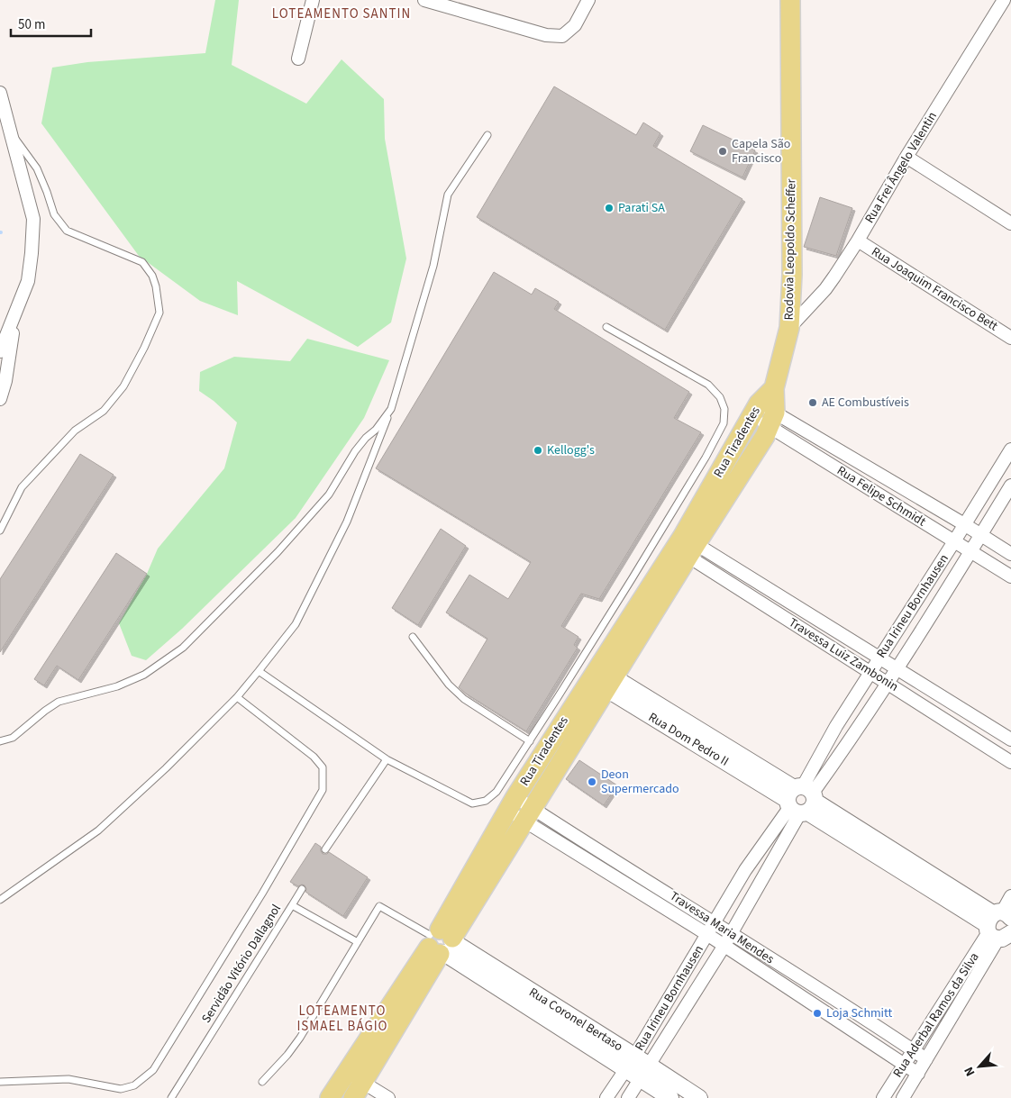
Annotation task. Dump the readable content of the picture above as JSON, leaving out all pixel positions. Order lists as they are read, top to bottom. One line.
{"streets":{"main road":["Rodovia Leopoldo Scheffer","Rua Tiradentes"],"street":["Rua Frei Ângelo Valentin","Rua Joaquim Francisco Bett","Rua Felipe Schmidt","Rua Irineu Bornhausen","Travessa Luiz Zambonin","Rua Dom Pedro II","Travessa Maria Mendes","Rua Aderbal Ramos da Silva","Rua Coronel Bertaso"],"lane":["Servidão Vitório Dallagnol"]},"crossings":[["Rua Frei Ângelo Valentin","Rodovia Leopoldo Scheffer"],["Rua Frei Ângelo Valentin","Rua Joaquim Francisco Bett"],["Rodovia Leopoldo Scheffer","Rua Tiradentes"],["Rua Tiradentes","Rua Felipe Schmidt"],["Rua Tiradentes","Travessa Luiz Zambonin"],["Rua Tiradentes","Rua Dom Pedro II"],["Rua Tiradentes","Travessa Maria Mendes"],["Rua Tiradentes","Rua Coronel Bertaso"],["Rua Felipe Schmidt","Rua Irineu Bornhausen"],["Rua Irineu Bornhausen","Travessa Luiz Zambonin"],["Rua Irineu Bornhausen","Rua Dom Pedro II"],["Rua Irineu Bornhausen","Travessa Maria Mendes"],["Rua Irineu Bornhausen","Rua Coronel Bertaso"],["Rua Dom Pedro II","Rua Aderbal Ramos da Silva"],["Travessa Maria Mendes","Rua Aderbal Ramos da Silva"],["Servidão Vitório Dallagnol","Rua Coronel Bertaso"]],"districts":["LOTEAMENTO SANTIN","LOTEAMENTO ISMAEL BÁGIO"],"places":["Capela São Francisco","Parati SA","AE Combustíveis","Kellogg's","Deon Supermercado","Loja Schmitt"],"scale_bar":"50 m","north":"bottom left"}
